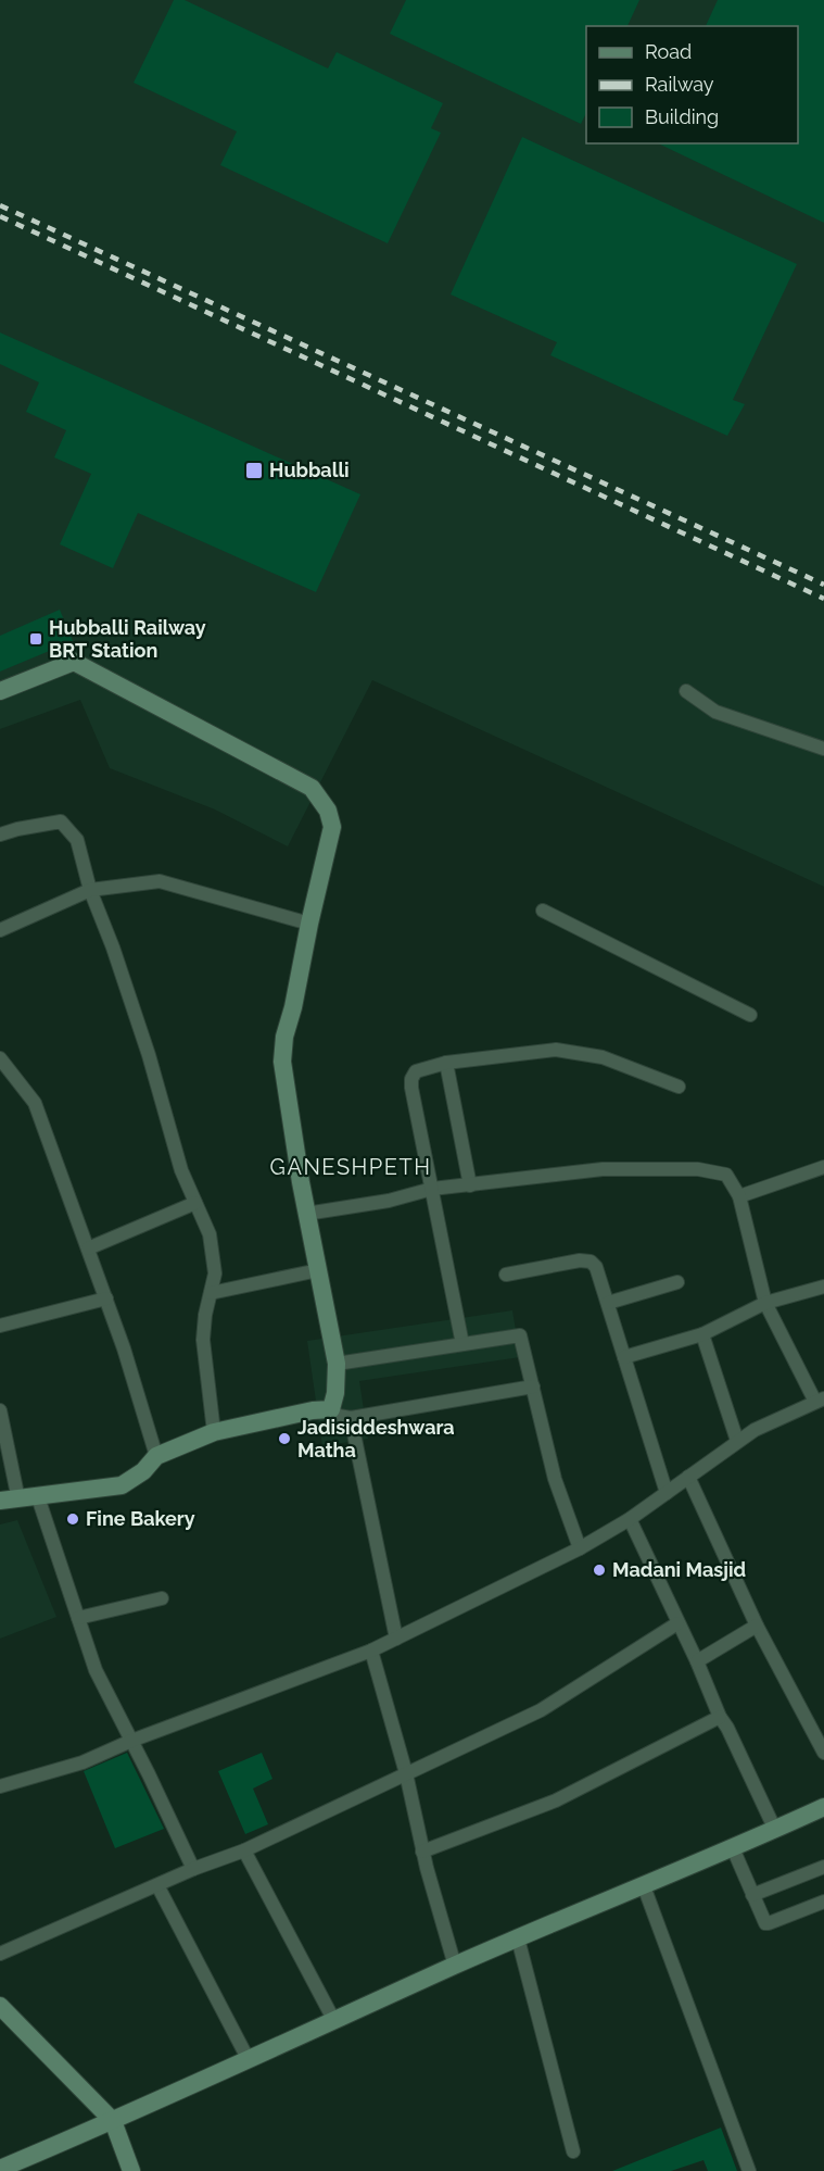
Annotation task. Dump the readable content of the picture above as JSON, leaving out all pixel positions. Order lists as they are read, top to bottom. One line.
{"districts":["GANESHPETH"],"places":{"transit":["Hubballi","Hubballi Railway BRT Station"],"other":["Jadisiddeshwara Matha","Fine Bakery","Madani Masjid"]},"legend":["Road","Railway","Building"]}
